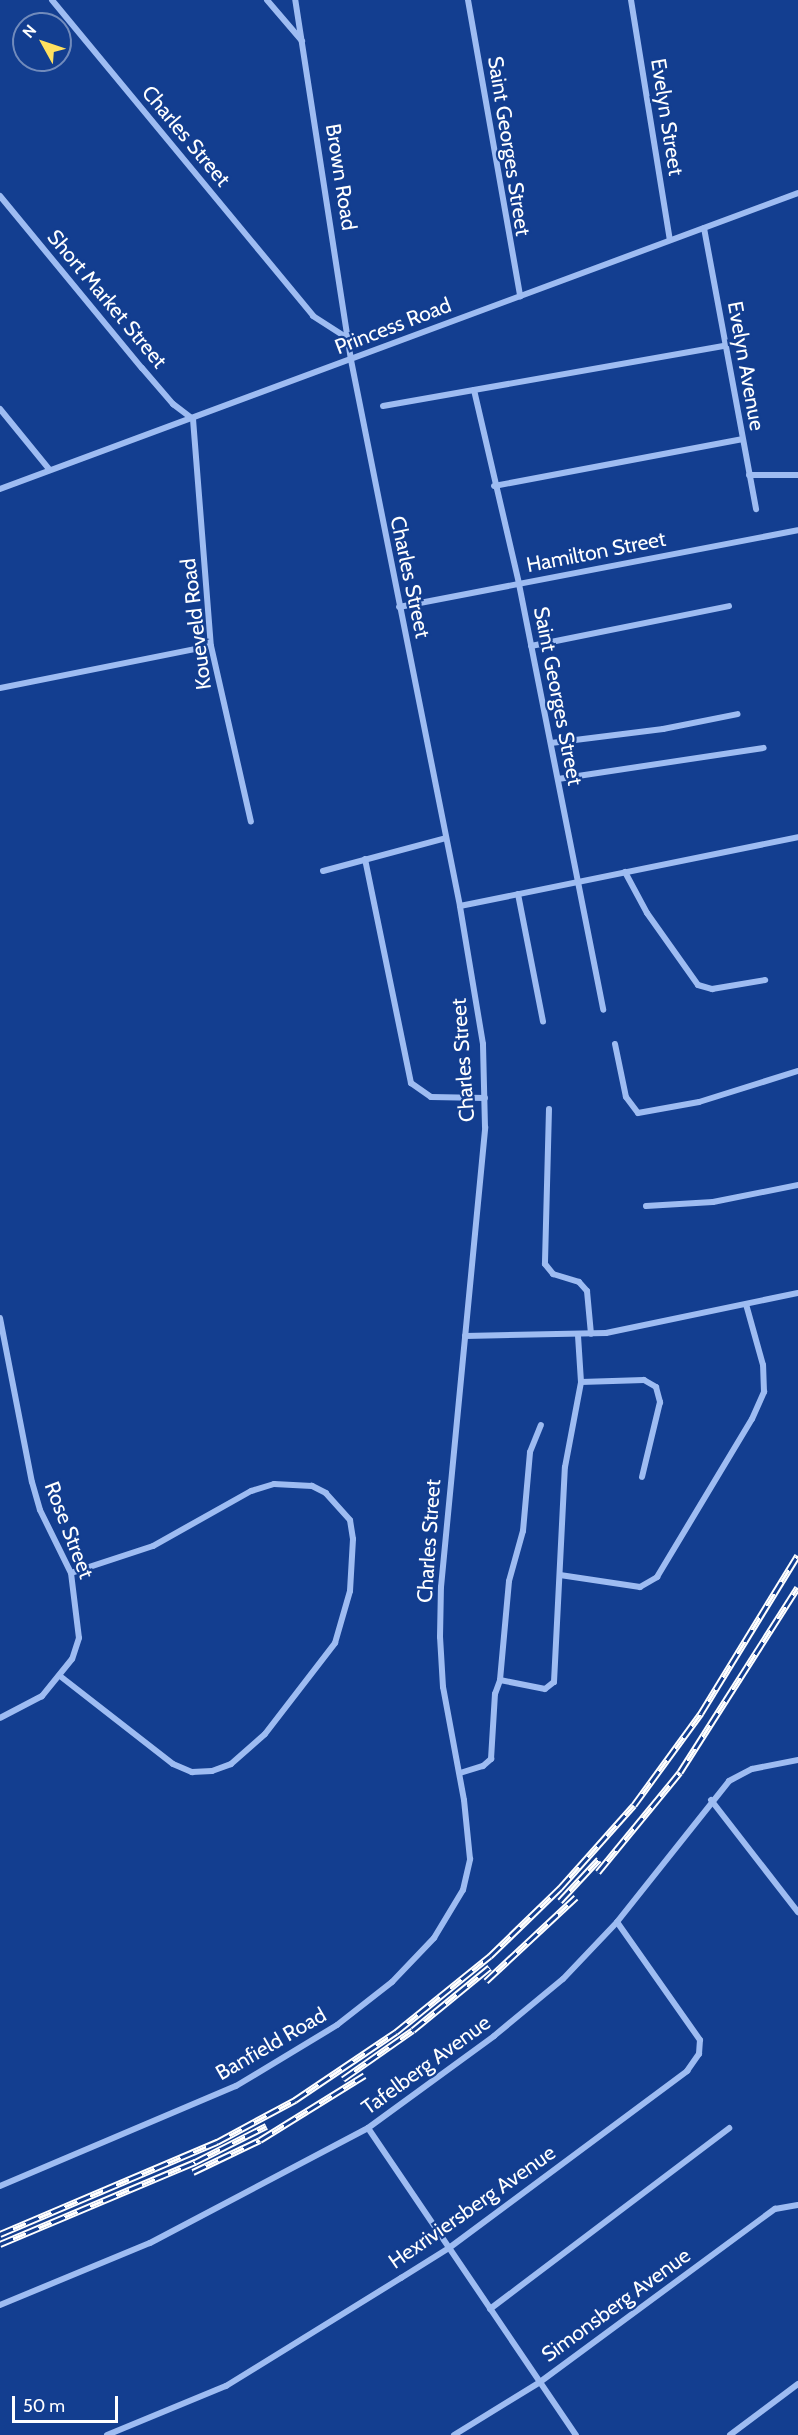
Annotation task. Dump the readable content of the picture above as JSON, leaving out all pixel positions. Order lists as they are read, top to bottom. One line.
{"streets":{"street":["Evelyn Street","Charles Street","Saint Georges Street","Brown Road","Short Market Street","Princess Road","Evelyn Avenue","Hamilton Street","Koueveld Road","Rose Street","Banfield Road","Tafelberg Avenue","Hexriviersberg Avenue","Simonsberg Avenue"]},"crossings":[["Evelyn Street","Princess Road"],["Charles Street","Brown Road"],["Charles Street","Princess Road"],["Charles Street","Hamilton Street"],["Charles Street","Banfield Road"],["Saint Georges Street","Princess Road"],["Saint Georges Street","Hamilton Street"],["Brown Road","Princess Road"],["Short Market Street","Princess Road"],["Short Market Street","Koueveld Road"],["Princess Road","Evelyn Avenue"],["Princess Road","Koueveld Road"],["Tafelberg Avenue","Hexriviersberg Avenue"]],"scale_bar":"50 m","north":"top left"}
